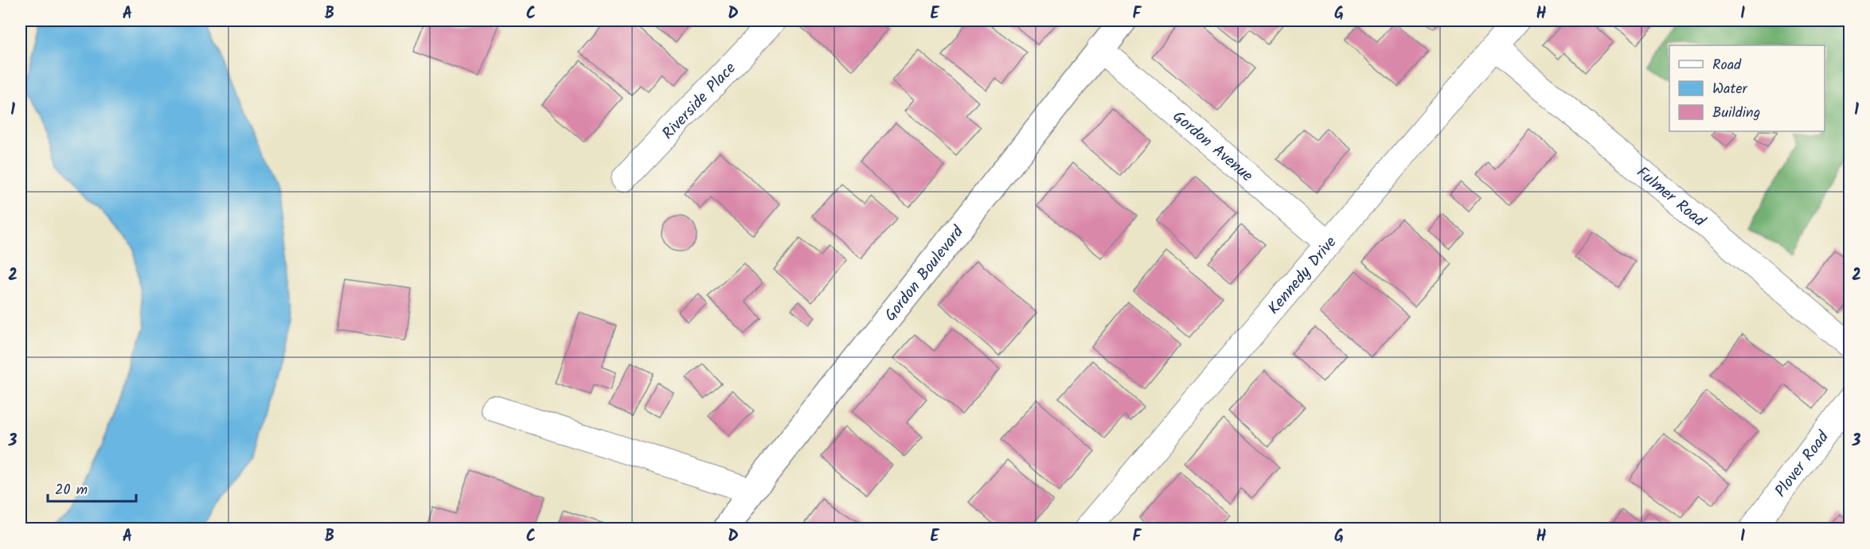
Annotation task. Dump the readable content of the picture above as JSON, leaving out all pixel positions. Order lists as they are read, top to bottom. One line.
{"streets":{"street":["Riverside Place","Gordon Avenue","Fulmer Road","Gordon Boulevard","Kennedy Drive","Plover Road"]},"crossings":[["Gordon Avenue","Gordon Boulevard"],["Gordon Avenue","Kennedy Drive"],["Fulmer Road","Kennedy Drive"]],"legend":["Road","Water","Building"],"scale_bar":"20 m","grid":{"columns":["A","B","C","D","E","F","G","H","I"],"rows":["1","2","3"]}}
